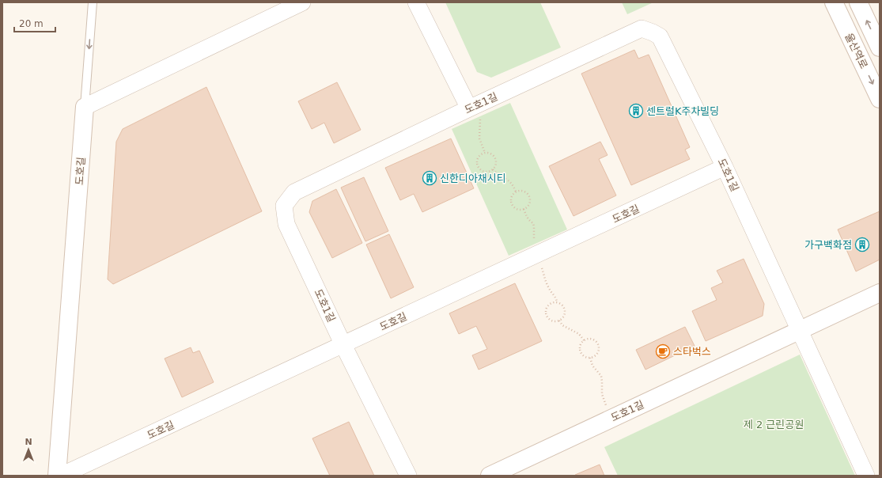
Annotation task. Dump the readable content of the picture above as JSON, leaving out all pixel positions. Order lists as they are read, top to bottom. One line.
{"streets":{"street":["울산역로","도호1길","도호길"]},"crossings":[["도호1길","도호길"]],"parks":["제 2 근린공원"],"places":{"building":["센트럴K주차빌딩","신한디아채시티","가구백화점"],"cafe":["스타벅스"]},"scale_bar":"20 m","north":"top"}
